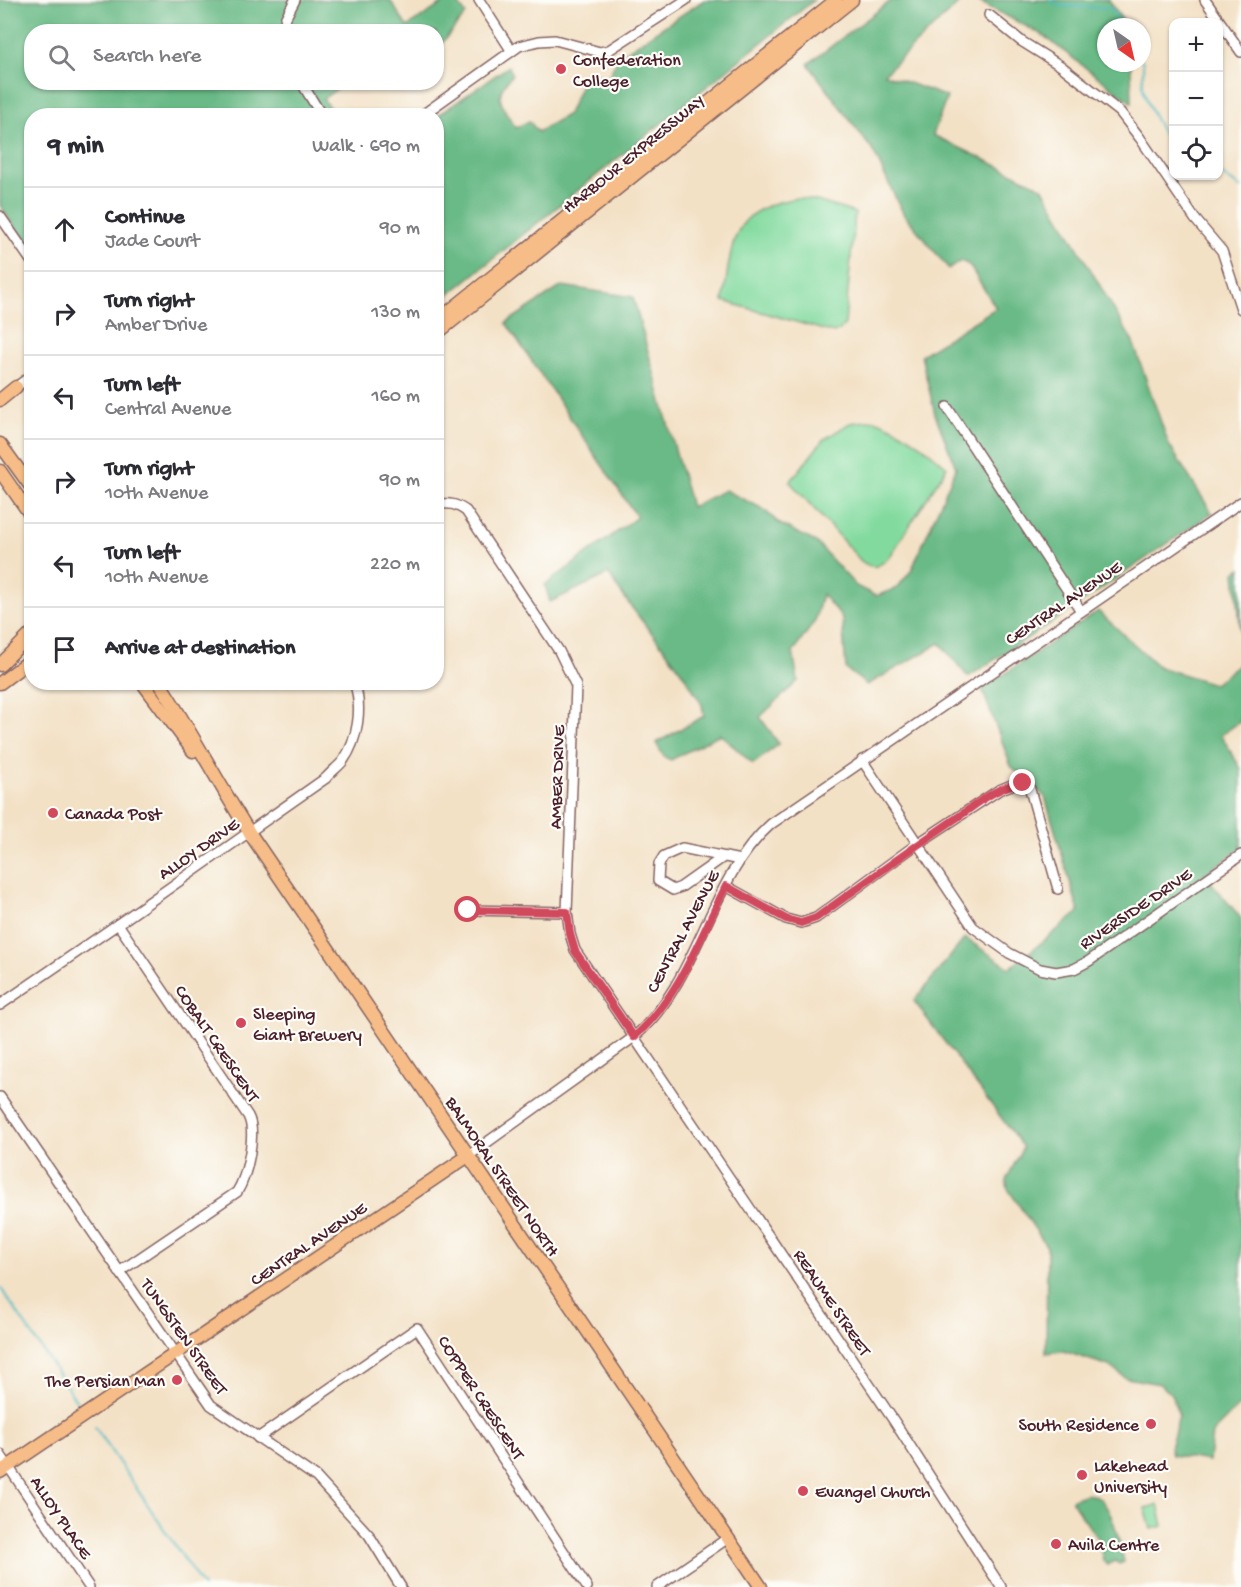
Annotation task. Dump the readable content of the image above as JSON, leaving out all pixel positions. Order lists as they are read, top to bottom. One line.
{"streets":{"main road":["HARBOUR EXPRESSWAY","CENTRAL AVENUE","BALMORAL STREET NORTH"],"street":["AMBER DRIVE","ALLOY DRIVE","RIVERSIDE DRIVE","COBALT CRESCENT","REAUME STREET","TUNGSTEN STREET","COPPER CRESCENT","ALLOY PLACE"]},"crossings":[["CENTRAL AVENUE","AMBER DRIVE"],["CENTRAL AVENUE","RIVERSIDE DRIVE"],["CENTRAL AVENUE","BALMORAL STREET NORTH"],["CENTRAL AVENUE","REAUME STREET"],["CENTRAL AVENUE","TUNGSTEN STREET"],["CENTRAL AVENUE","ALLOY PLACE"],["AMBER DRIVE","REAUME STREET"],["ALLOY DRIVE","COBALT CRESCENT"],["ALLOY DRIVE","BALMORAL STREET NORTH"],["COBALT CRESCENT","TUNGSTEN STREET"],["TUNGSTEN STREET","COPPER CRESCENT"]],"places":["Confederation College","Canada Post","Sleeping Giant Brewery","The Persian Man","South Residence","Lakehead University","Evangel Church","Avila Centre"],"north":"bottom right","page":{"map_buttons":["+","−"],"search":"Search here","heading":["9 min","Walk · 690 m"],"list":[["Continue","Jade Court","90 m"],["Turn right","Amber Drive","130 m"],["Turn left","Central Avenue","160 m"],["Turn right","10th Avenue","90 m"],["Turn left","10th Avenue","220 m"],"Arrive at destination"]}}
